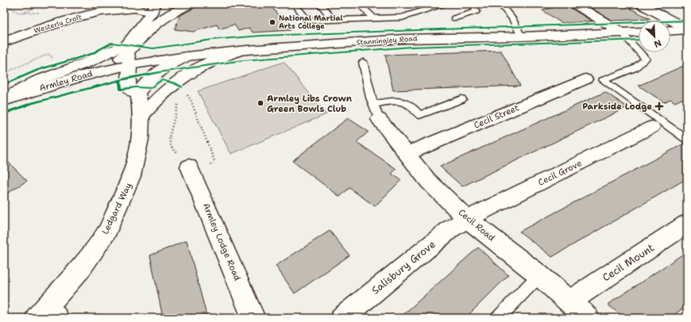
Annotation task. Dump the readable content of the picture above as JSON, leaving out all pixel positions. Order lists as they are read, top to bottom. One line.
{"streets":{"street":["Westerly Croft","Stanningley Road","Armley Road","Cecil Street","Cecil Grove","Ledgard Way","Cecil Road","Armley Lodge Road","Cecil Mount","Salisbury Grove"]},"crossings":[["Stanningley Road","Armley Road"],["Cecil Street","Cecil Road"],["Cecil Grove","Cecil Road"],["Cecil Grove","Salisbury Grove"],["Cecil Road","Cecil Mount"],["Cecil Road","Salisbury Grove"]],"places":{"other":["National Martial Arts College","Armley Libs Crown Green Bowls Club"],"health":["Parkside Lodge"]},"north":"bottom right"}
